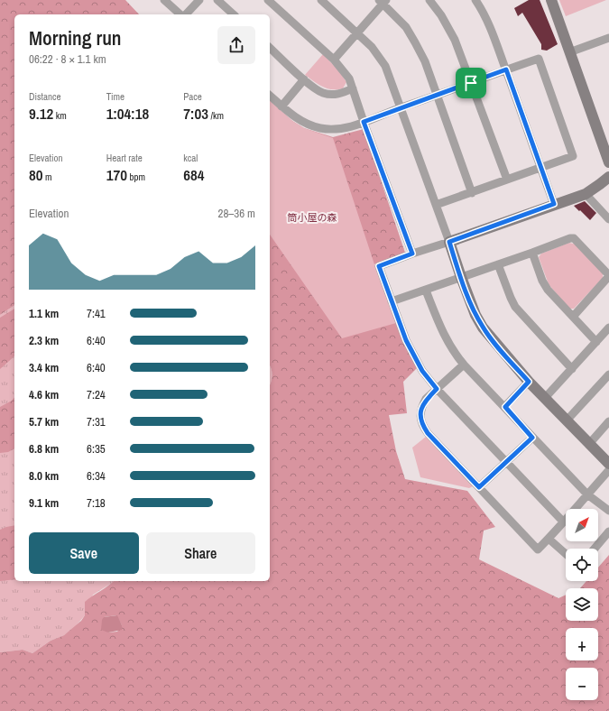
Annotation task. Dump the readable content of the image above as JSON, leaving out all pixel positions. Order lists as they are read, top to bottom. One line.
{"parks":["筒小屋の森"],"north":"top right","page":{"heading":["Morning run","06:22 · 8 × 1.1 km"],"stats":[["Distance","9.12 km"],["Time","1:04:18"],["Pace","7:03 /km"],["Elevation","80 m"],["Heart rate","170 bpm"],["kcal","684"]],"chart":["Elevation","28–36 m"],"list":[{"name":"1.1 km","note":"7:41"},{"name":"2.3 km","note":"6:40"},{"name":"3.4 km","note":"6:40"},{"name":"4.6 km","note":"7:24"},{"name":"5.7 km","note":"7:31"},{"name":"6.8 km","note":"6:35"},{"name":"8.0 km","note":"6:34"},{"name":"9.1 km","note":"7:18"}],"map_buttons":["+","−"],"buttons":["Save","Share"]}}
